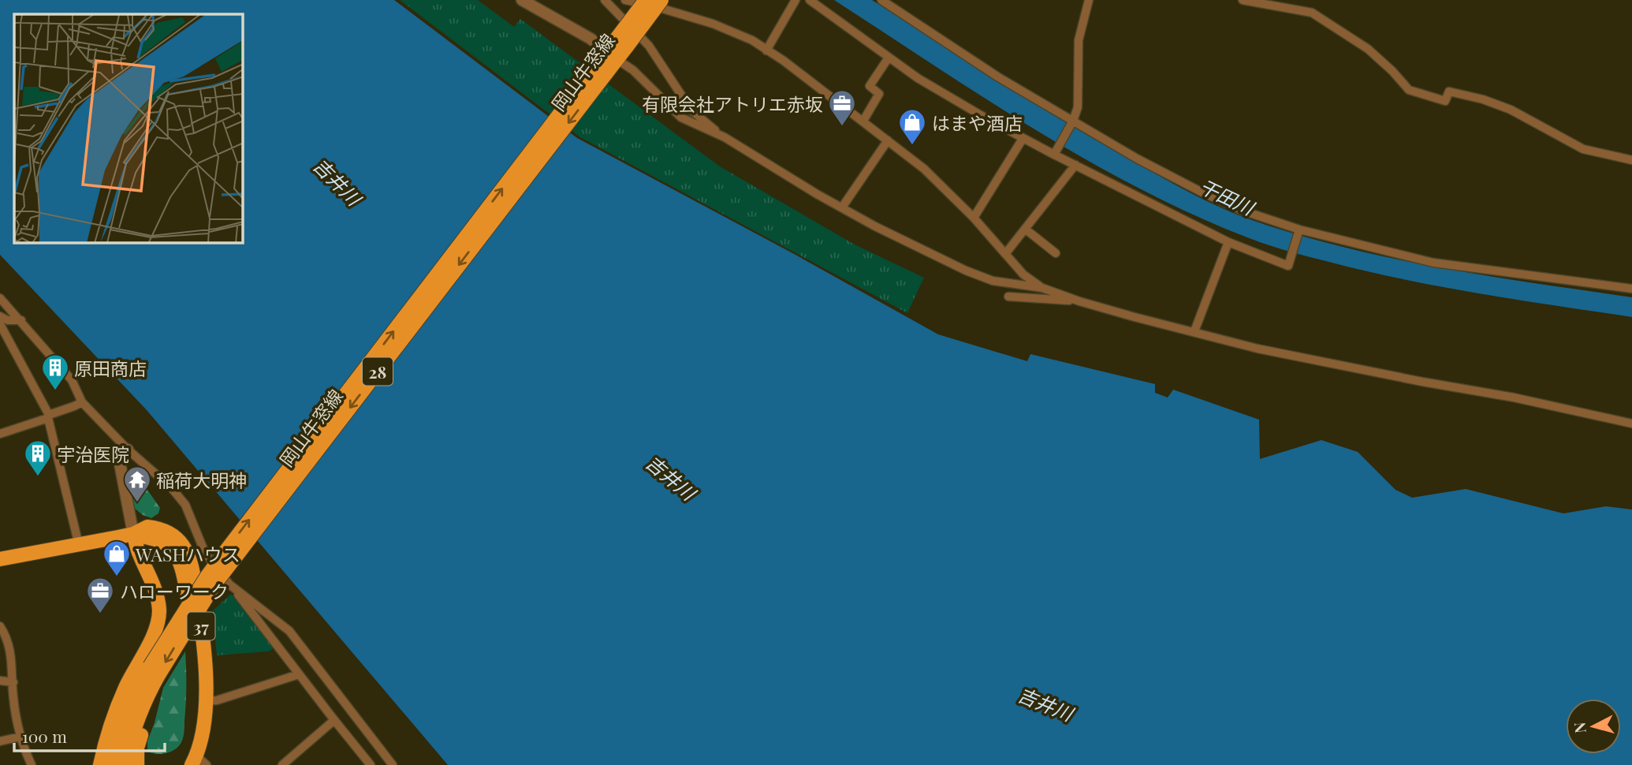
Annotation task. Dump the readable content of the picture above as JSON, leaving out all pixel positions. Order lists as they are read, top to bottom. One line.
{"streets":{"main road":["岡山牛窓線","28","37"]},"water":["吉井川","干田川"],"places":{"office":["有限会社アトリエ赤坂","ハローワーク"],"shop":["はまや酒店","WASHハウス"],"building":["原田商店","宇治医院"],"temple":["稲荷大明神"]},"scale_bar":"100 m","north":"left"}
